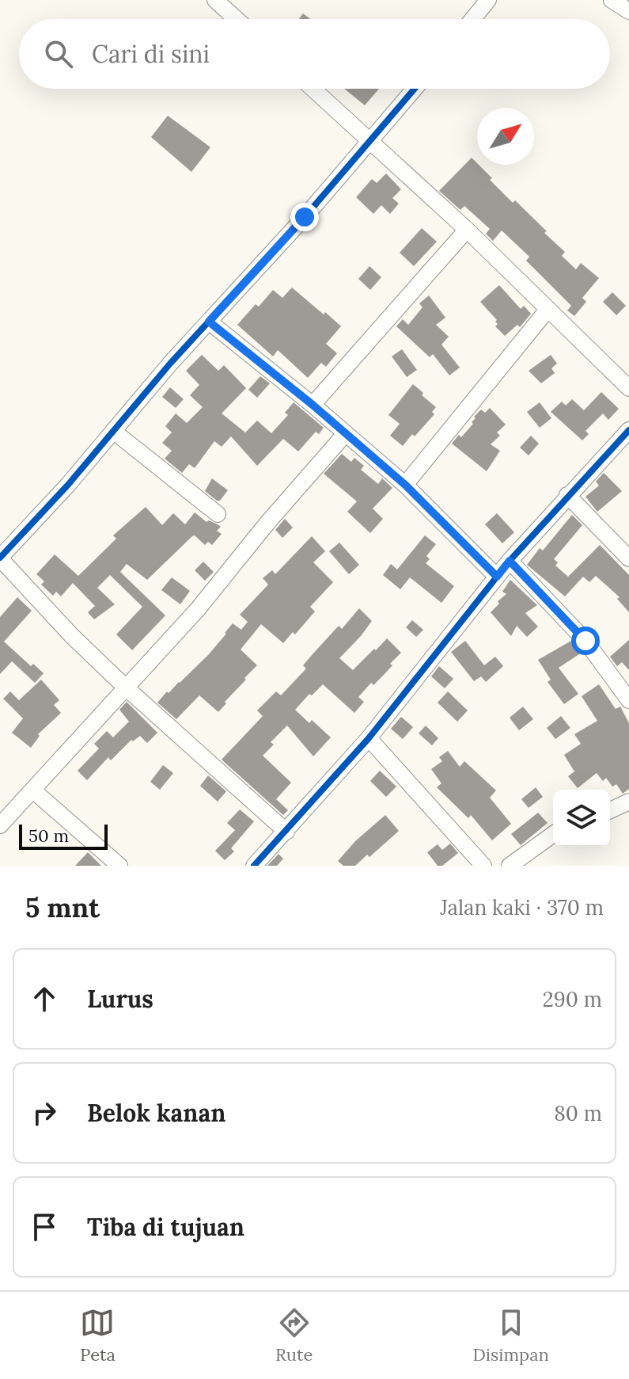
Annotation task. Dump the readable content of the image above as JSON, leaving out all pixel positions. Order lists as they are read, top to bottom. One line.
{"scale_bar":"50 m","north":"top right","page":{"search":"Cari di sini","scale":"50 m","heading":["5 mnt","Jalan kaki · 370 m"],"list":[["Lurus","290 m"],["Belok kanan","80 m"],"Tiba di tujuan"],"nav":["Peta","Rute","Disimpan"]}}
